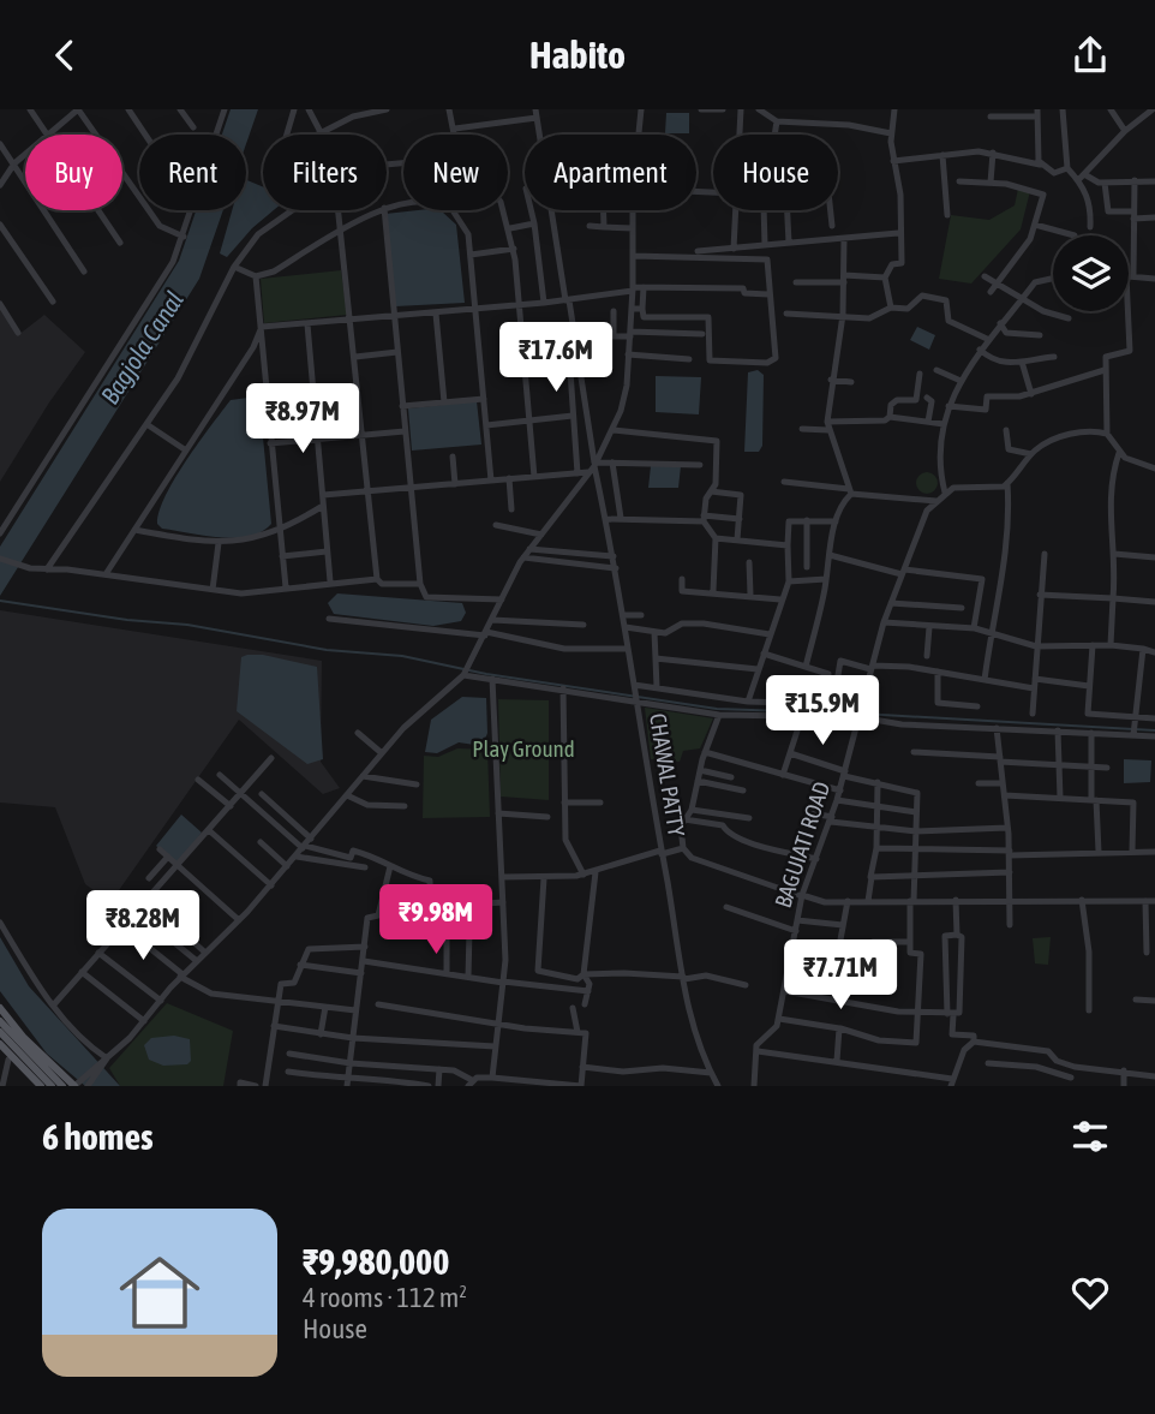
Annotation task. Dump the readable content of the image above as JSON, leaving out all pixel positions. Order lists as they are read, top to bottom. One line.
{"streets":{"street":["CHAWAL PATTY","BAGUIATI ROAD"]},"water":["Bagjola Canal"],"parks":["Play Ground"],"page":{"header":"Habito","chip":["Buy","Rent","Filters","New","Apartment","House"],"price":["₹17.6M","₹8.97M","₹15.9M","₹9.98M","₹8.28M","₹7.71M"],"heading":"6 homes","list":[{"name":"₹9,980,000","note":"4 rooms · 112 m² · House"}]}}
